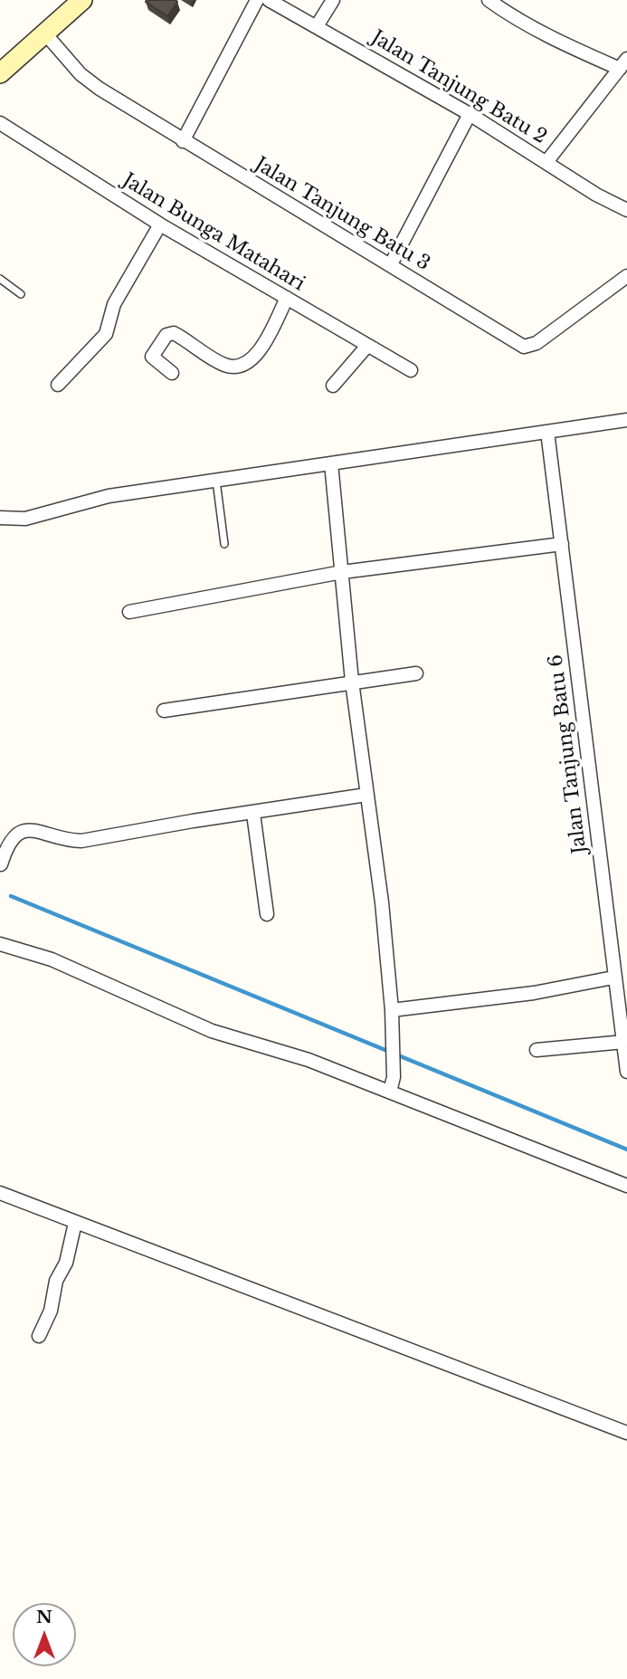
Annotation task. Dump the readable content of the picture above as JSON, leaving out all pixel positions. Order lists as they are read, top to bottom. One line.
{"streets":{"street":["Jalan Tanjung Batu 2","Jalan Tanjung Batu 3","Jalan Bunga Matahari","Jalan Tanjung Batu 6"]},"north":"top"}
